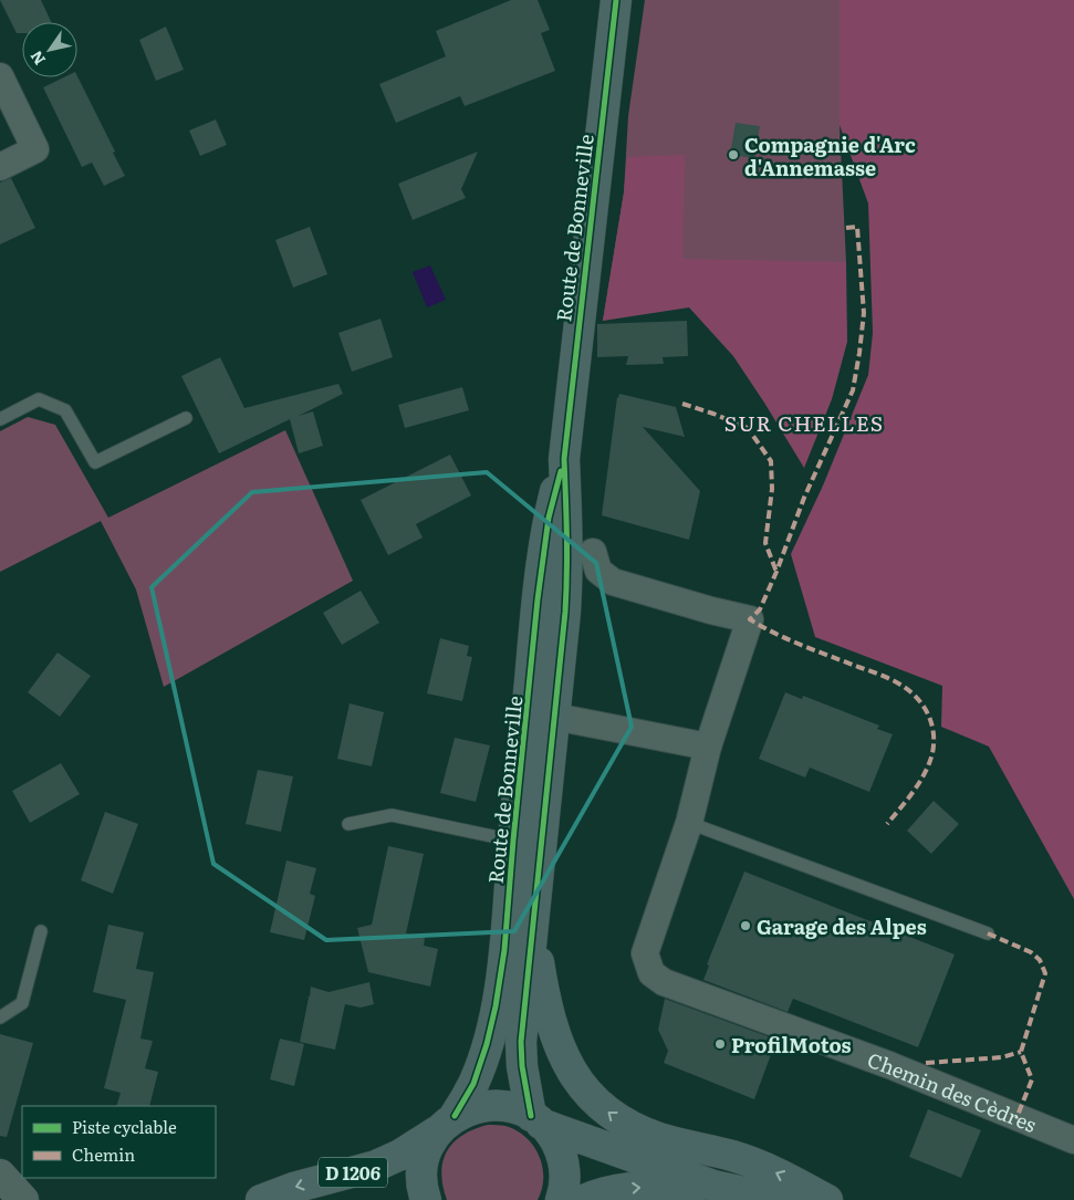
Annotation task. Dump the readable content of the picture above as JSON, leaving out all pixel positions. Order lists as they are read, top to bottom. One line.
{"streets":{"main road":["Route de Bonneville","D 1206"],"street":["Chemin des Cèdres"]},"crossings":[["Route de Bonneville","D 1206"]],"districts":["SUR CHELLES"],"places":["Compagnie d'Arc d'Annemasse","Garage des Alpes","ProfilMotos"],"legend":["Piste cyclable","Chemin"],"north":"bottom left"}
